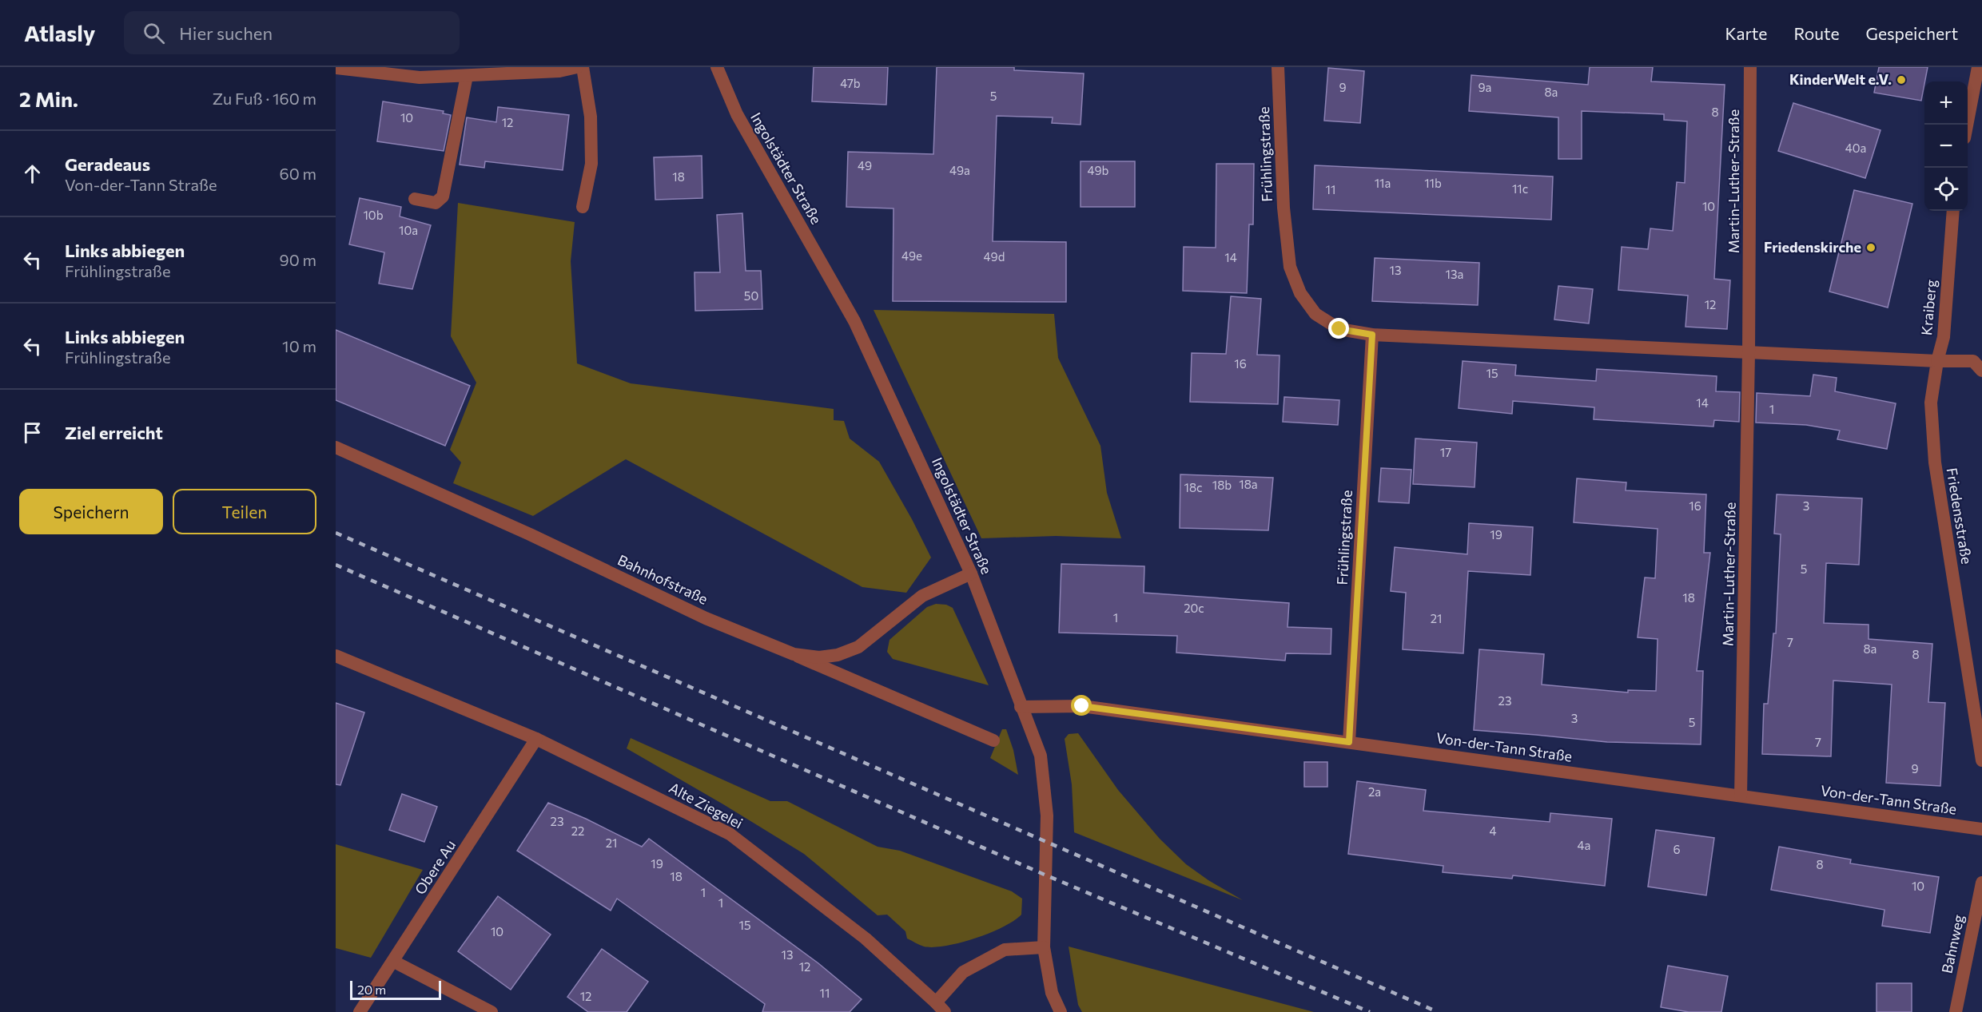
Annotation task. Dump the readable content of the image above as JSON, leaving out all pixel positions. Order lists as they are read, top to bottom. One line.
{"streets":{"street":["Frühlingstraße","Ingolstädter Straße","Martin-Luther-Straße","Kraiberg","Friedensstraße","Bahnhofstraße","Von-der-Tann Straße","Alte Ziegelei","Obere Au","Bahnweg"]},"crossings":[["Frühlingstraße","Martin-Luther-Straße"],["Frühlingstraße","Von-der-Tann Straße"],["Ingolstädter Straße","Bahnhofstraße"],["Ingolstädter Straße","Von-der-Tann Straße"],["Ingolstädter Straße","Alte Ziegelei"],["Martin-Luther-Straße","Von-der-Tann Straße"],["Kraiberg","Friedensstraße"],["Alte Ziegelei","Obere Au"]],"places":["KinderWelt e.V.","Friedenskirche"],"house_numbers":["47b","9","9a","8a","5","8","10","12","40a","49","49a","49b","18","11a","11b","11c","11","10","10b","10a","49e","49d","14","13","13a","50","12","16","15","14","1","17","18a","18b","18c","16","3","19","5","18","20c","1","21","7","8a","8","23","3","5","7","9","2a","23","22","4","21","4a","6","19","8","18","10","1","1","15","10","13","12","11","12"],"scale_bar":"20 m","page":{"header":"Atlasly","search":"Hier suchen","nav":["Karte","Route","Gespeichert"],"heading":["2 Min.","Zu Fuß · 160 m"],"map_buttons":["+","−"],"list":[["Geradeaus","Von-der-Tann Straße","60 m"],["Links abbiegen","Frühlingstraße","90 m"],["Links abbiegen","Frühlingstraße","10 m"],"Ziel erreicht"],"buttons":["Speichern","Teilen"],"scale":"20 m"}}
